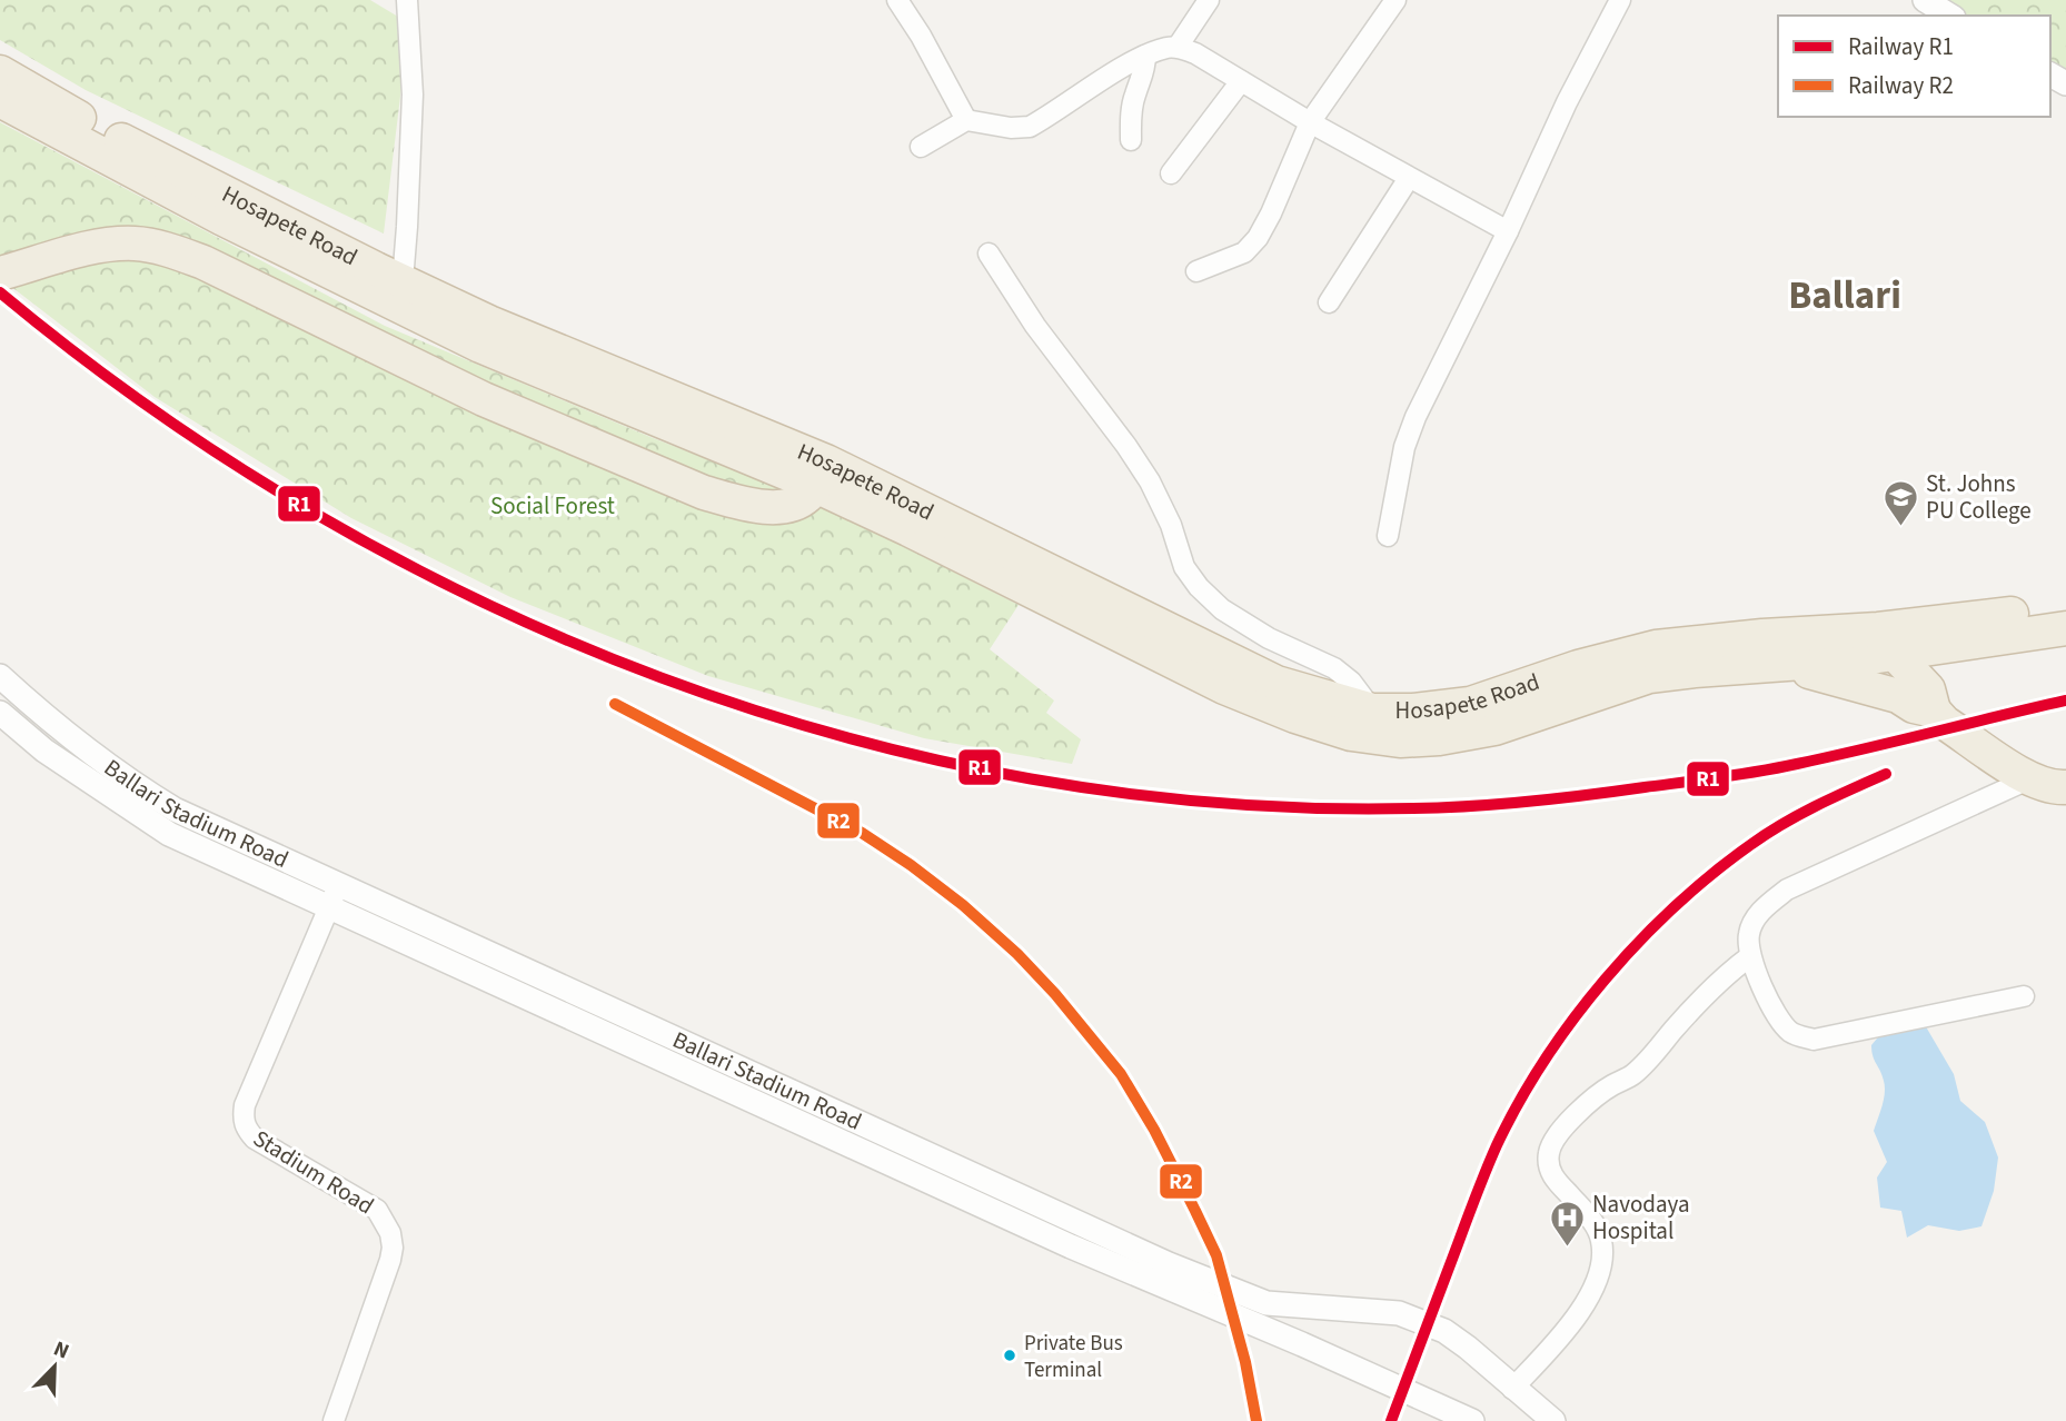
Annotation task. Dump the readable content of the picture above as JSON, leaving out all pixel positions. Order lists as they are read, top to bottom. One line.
{"streets":{"highway":["Hosapete Road"],"street":["Ballari Stadium Road","Stadium Road"]},"crossings":[["Ballari Stadium Road","Stadium Road"]],"districts":["Ballari"],"parks":["Social Forest"],"places":{"school or university":["St. Johns PU College"],"hospital":["Navodaya Hospital"],"other":["Private Bus Terminal"]},"lines":["rail line R1","rail line R2"],"legend":["Railway R1","Railway R2"],"north":"top right"}
